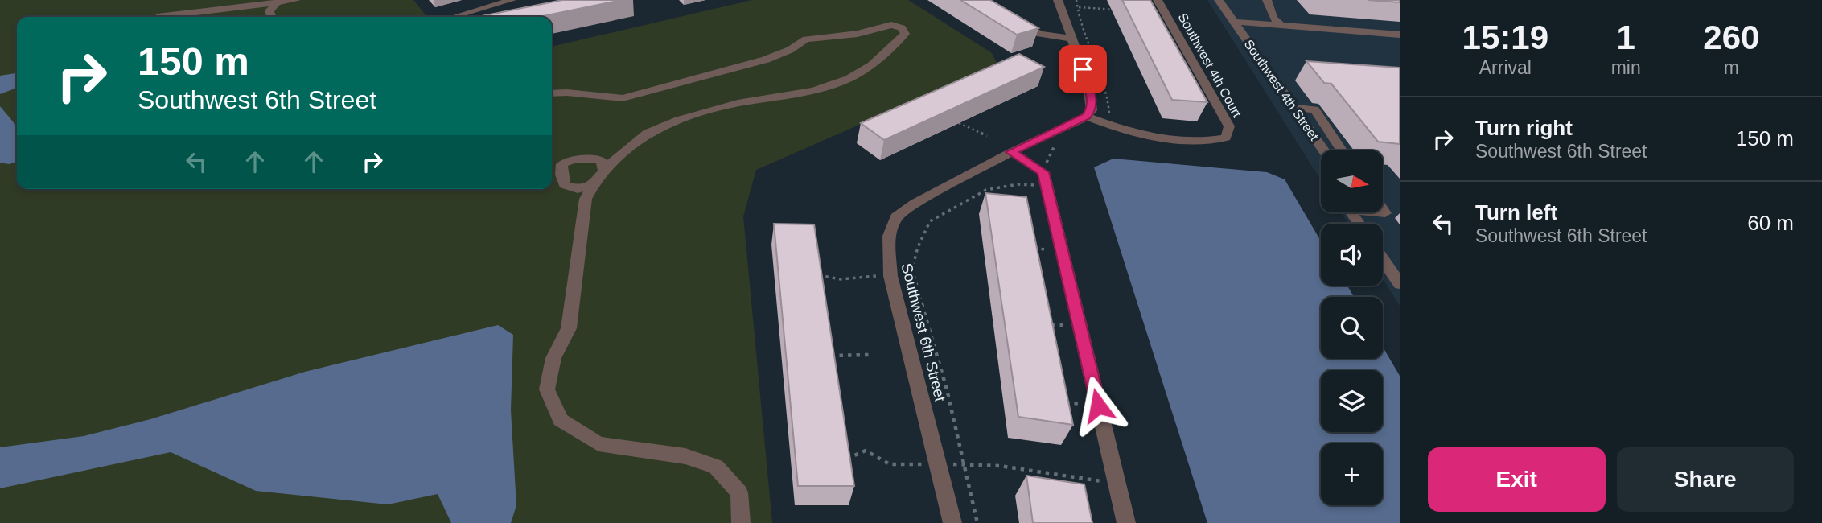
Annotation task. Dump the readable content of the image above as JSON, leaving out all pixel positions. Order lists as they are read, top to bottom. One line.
{"streets":{"street":["Southwest 4th Court","Southwest 4th Street","Southwest 6th Street"]},"crossings":[["Southwest 4th Court","Southwest 6th Street"]],"north":"right","page":{"eta":["15:19","Arrival","1","min","260","m"],"turn":["150 m","Southwest 6th Street"],"list":[{"name":"Turn right","note":"Southwest 6th Street","value":"150 m"},{"name":"Turn left","note":"Southwest 6th Street","value":"60 m"}],"map_buttons":"+","buttons":["Exit","Share"]}}
